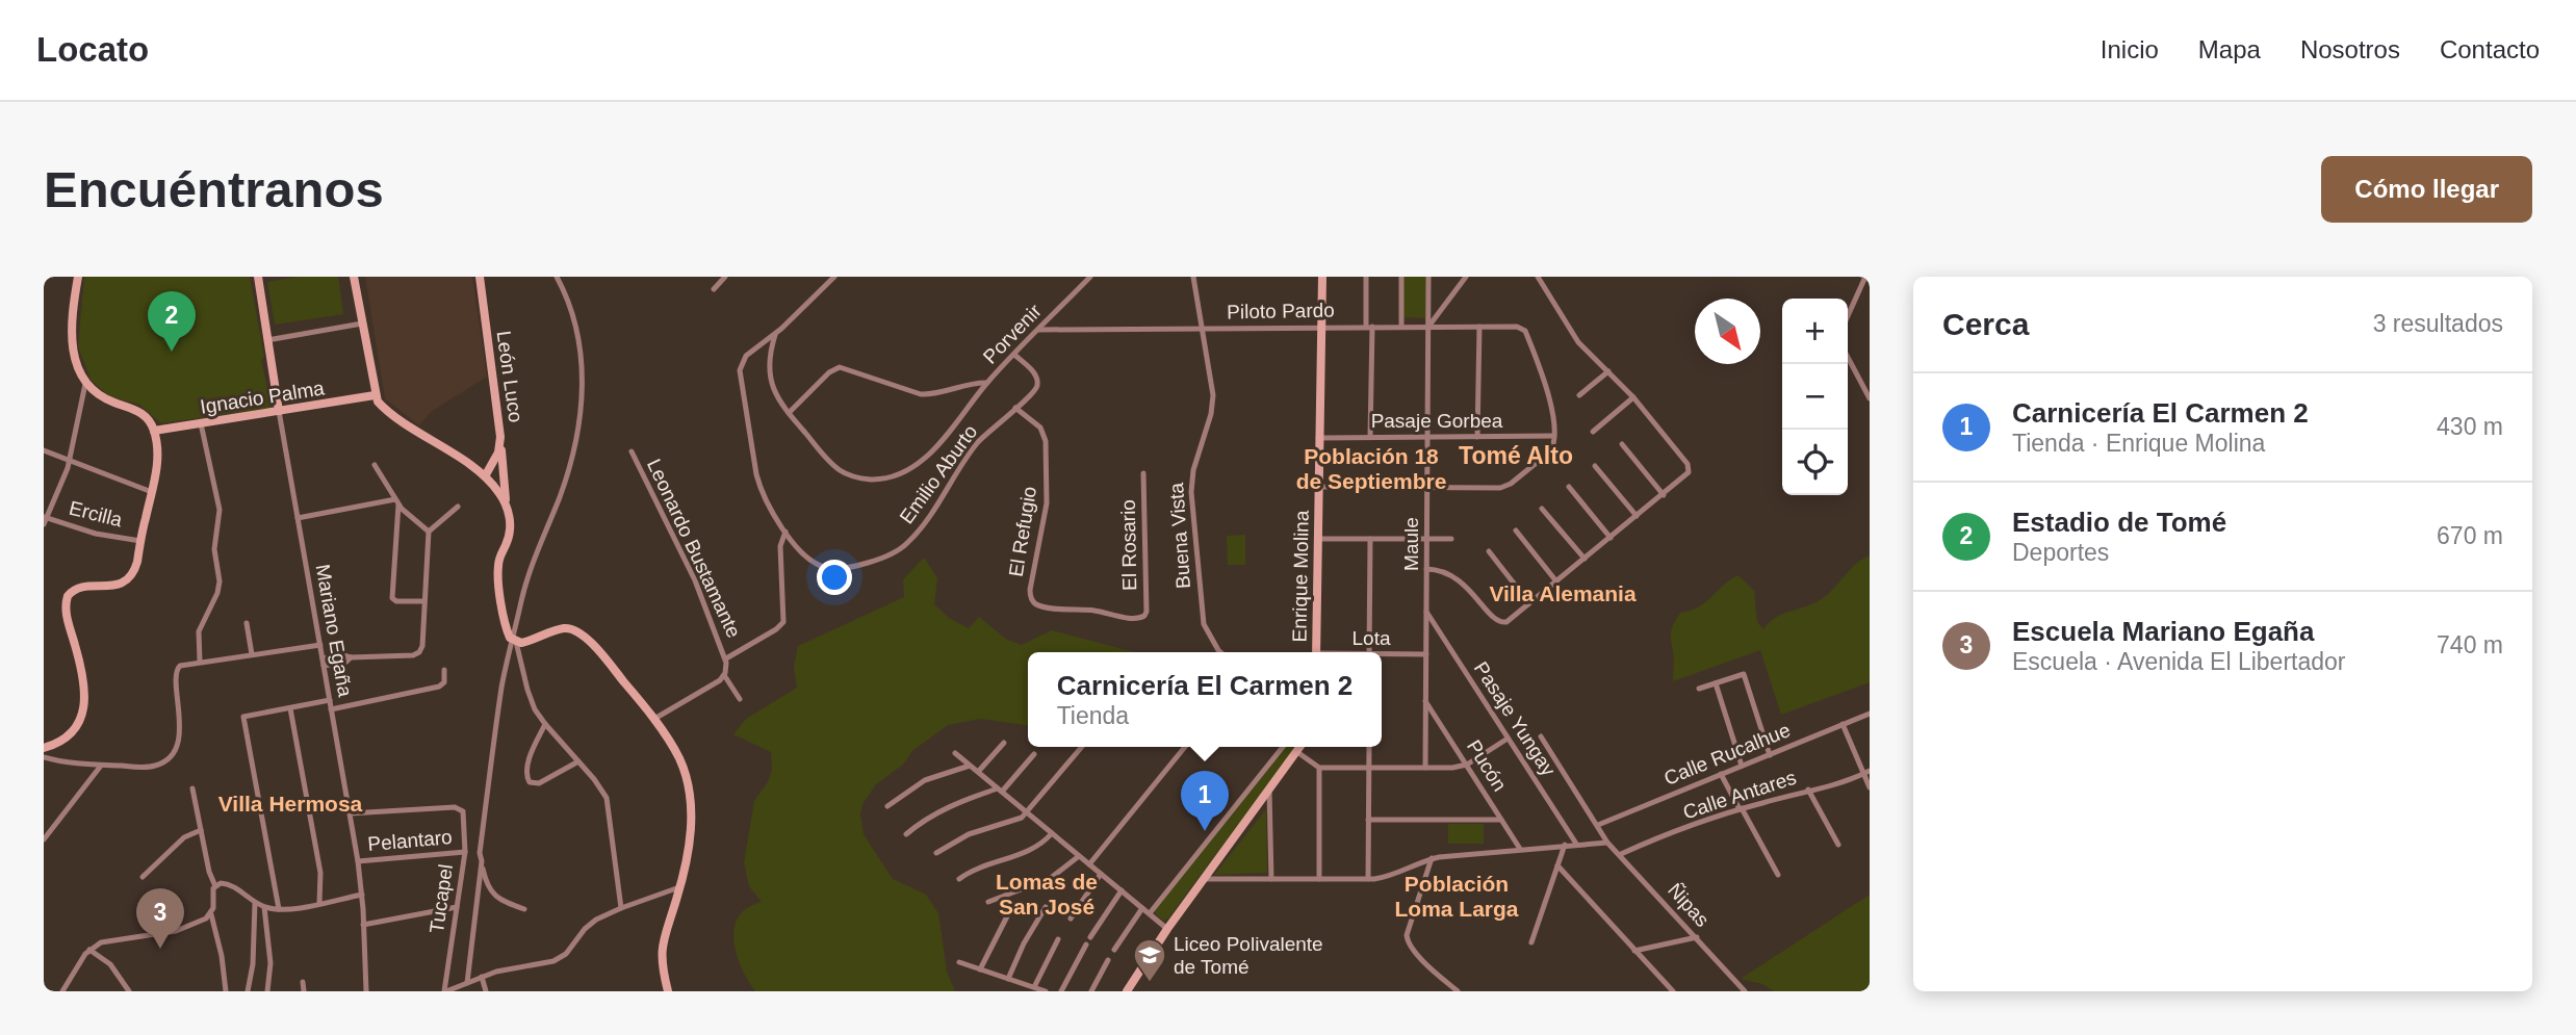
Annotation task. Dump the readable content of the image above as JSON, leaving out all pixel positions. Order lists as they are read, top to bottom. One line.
{"streets":{"main road":["León Luco","Ignacio Palma","Enrique Molina","Mariano Egaña"],"street":["Piloto Pardo","Porvenir","Pasaje Gorbea","Emilio Aburto","Ercilla","El Refugio","Buena Vista","Maule","El Rosario","Leonardo Bustamante","Lota","Pasaje Yungay","Calle Rucalhue","Pucón","Calle Antares","Pelantaro","Tucapel","Ñipas"]},"crossings":[["Piloto Pardo","Porvenir"],["Piloto Pardo","Pasaje Gorbea"],["Piloto Pardo","Buena Vista"],["Piloto Pardo","Maule"],["Piloto Pardo","Enrique Molina"],["Porvenir","Emilio Aburto"],["Ignacio Palma","Mariano Egaña"],["Pasaje Gorbea","Maule"],["Pasaje Gorbea","Enrique Molina"],["Emilio Aburto","El Refugio"],["El Refugio","El Rosario"],["Maule","Lota"],["Maule","Pasaje Yungay"],["Maule","Pucón"],["Mariano Egaña","Pelantaro"],["Mariano Egaña","Tucapel"],["Calle Antares","Ñipas"],["Pelantaro","Tucapel"]],"districts":["Población 18 de Septiembre","Tomé Alto","Villa Alemania","Villa Hermosa","Lomas de San José","Población Loma Larga"],"places":{"school or university":["Liceo Polivalente de Tomé"]},"north":"bottom right","page":{"header":"Locato","nav":["Inicio","Mapa","Nosotros","Contacto"],"buttons":"Cómo llegar","title":"Encuéntranos","heading":["Cerca","3 resultados"],"pins":["2","1","3"],"map_buttons":["+","−"],"list":[{"mark":"1","name":"Carnicería El Carmen 2","note":"Tienda · Enrique Molina","value":"430 m"},{"mark":"2","name":"Estadio de Tomé","note":"Deportes","value":"670 m"},{"mark":"3","name":"Escuela Mariano Egaña","note":"Escuela · Avenida El Libertador","value":"740 m"}],"popup":["Carnicería El Carmen 2","Tienda"]}}
